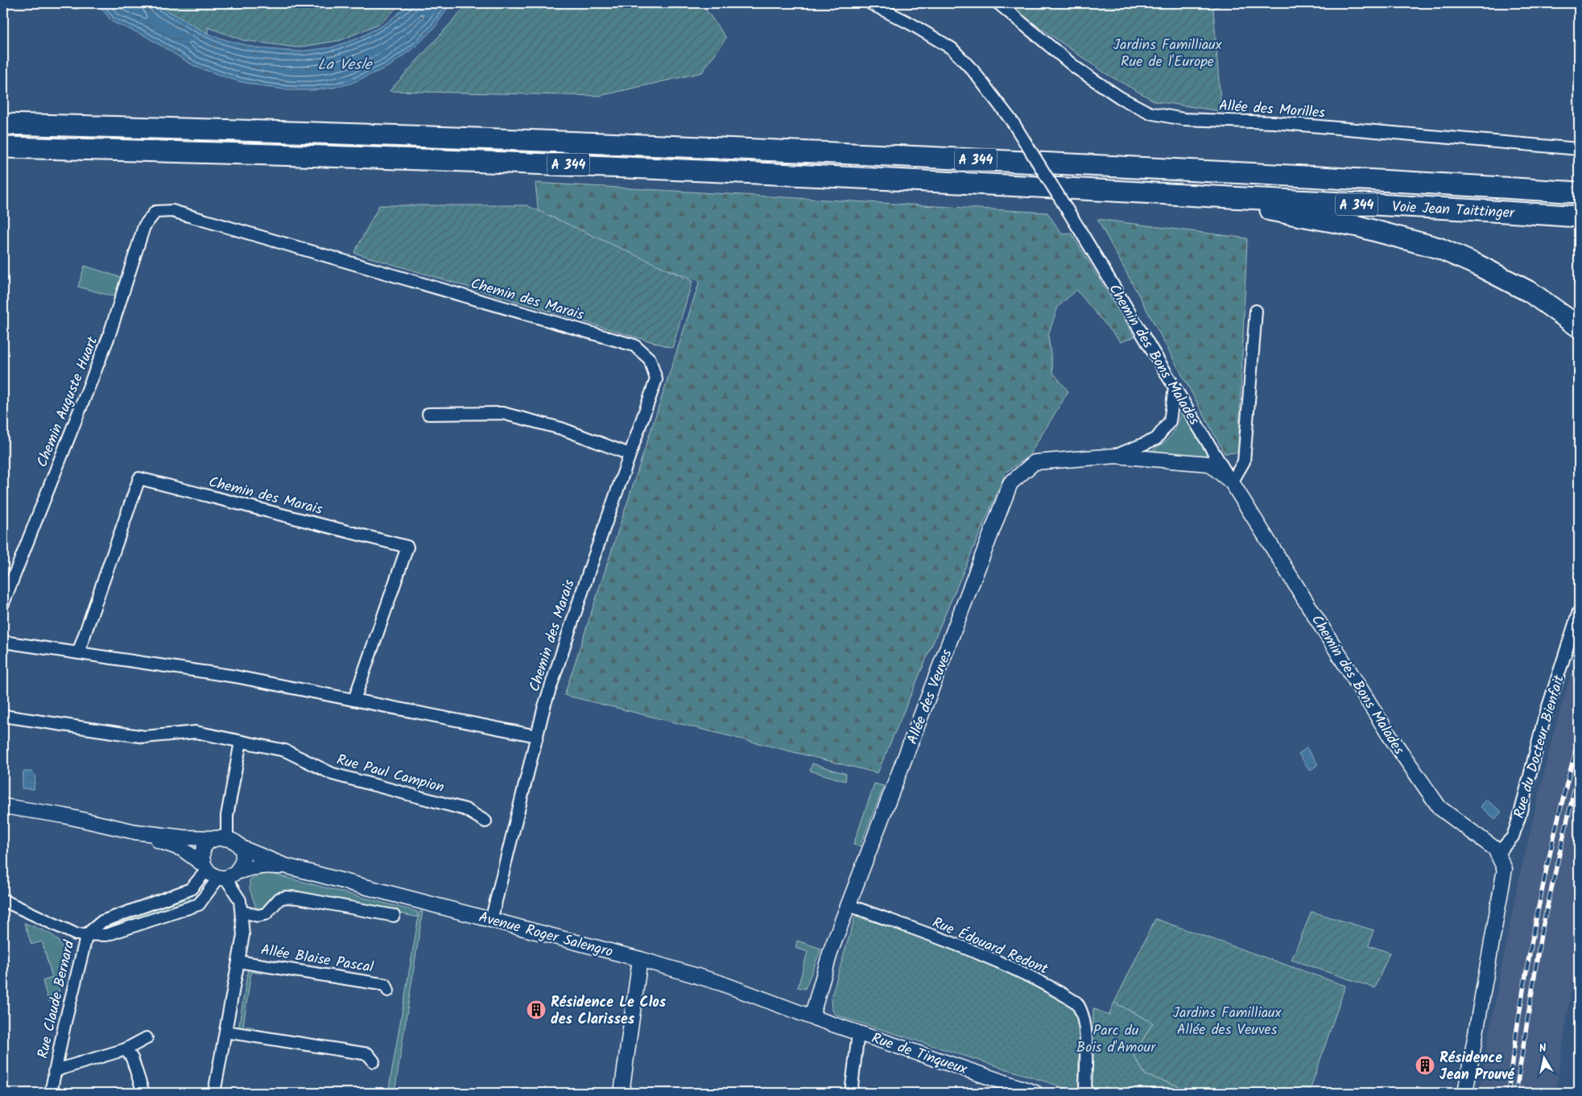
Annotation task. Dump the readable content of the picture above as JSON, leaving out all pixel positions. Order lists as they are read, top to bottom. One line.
{"streets":{"highway":["A 344","Voie Jean Taittinger"],"street":["Allée des Morilles","Chemin des Marais","Chemin des Bons Malades","Chemin Auguste Huart","Allée des Veuves","Rue du Docteur Bienfait","Rue Paul Campion","Avenue Roger Salengro","Rue Édouard Redont","Allée Blaise Pascal","Rue Claude Bernard","Rue de Tinqueux"]},"crossings":[["Chemin des Marais","Chemin Auguste Huart"],["Chemin des Marais","Avenue Roger Salengro"],["Chemin des Bons Malades","Allée des Veuves"],["Chemin des Bons Malades","Rue du Docteur Bienfait"],["Allée des Veuves","Avenue Roger Salengro"],["Allée des Veuves","Rue Édouard Redont"],["Allée des Veuves","Rue de Tinqueux"],["Avenue Roger Salengro","Allée Blaise Pascal"],["Avenue Roger Salengro","Rue Claude Bernard"],["Avenue Roger Salengro","Rue de Tinqueux"],["Allée Blaise Pascal","Rue Claude Bernard"]],"water":["La Vesle"],"parks":["Jardins Familliaux Rue de l'Europe","Jardins Familliaux Allée des Veuves","Parc du Bois d'Amour"],"places":{"building":["Résidence Le Clos des Clarisses","Résidence Jean Prouvé"]},"north":"top"}
